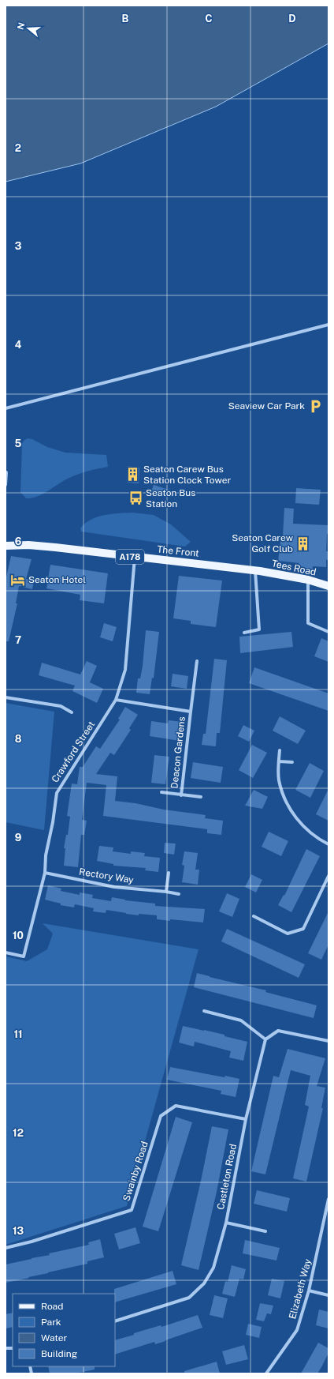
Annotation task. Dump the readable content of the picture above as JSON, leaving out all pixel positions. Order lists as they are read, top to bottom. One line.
{"streets":{"main road":["The Front","A178","Tees Road"],"street":["Crawford Street","Deacon Gardens","Rectory Way","Swainby Road","Castleton Road","Elizabeth Way"]},"crossings":[["The Front","Tees Road"],["The Front","Crawford Street"],["Crawford Street","Deacon Gardens"],["Crawford Street","Rectory Way"],["Swainby Road","Castleton Road"]],"places":{"parking":["Seaview Car Park"],"building":["Seaton Carew Bus Station Clock Tower","Seaton Carew Golf Club"],"bus stop":["Seaton Bus Station"],"hotel":["Seaton Hotel"]},"legend":["Road","Park","Water","Building"],"north":"left","grid":{"columns":["B","C","D"],"rows":["2","3","4","5","6","7","8","9","10","11","12","13"]}}
